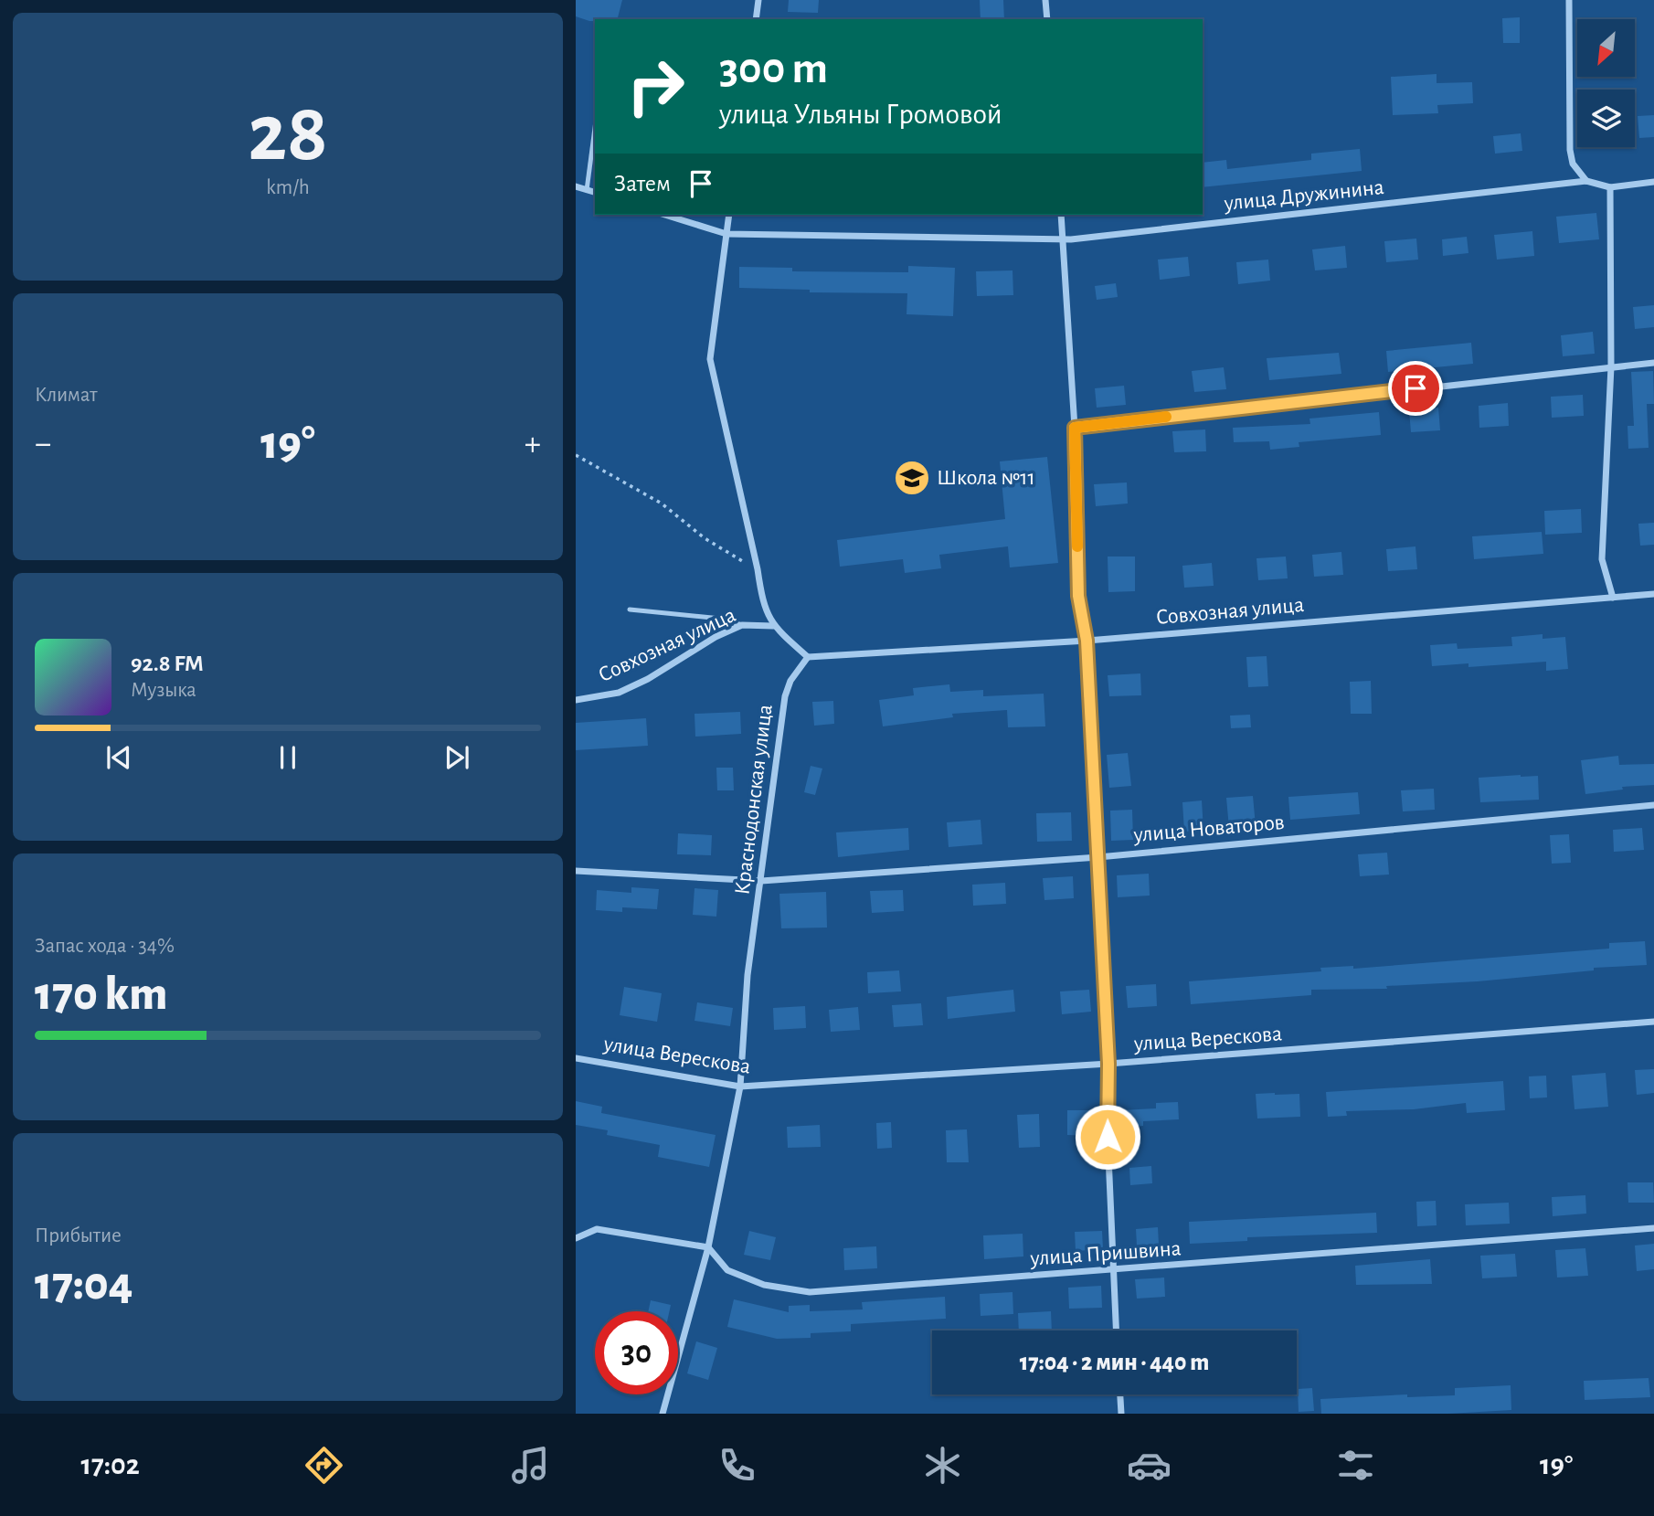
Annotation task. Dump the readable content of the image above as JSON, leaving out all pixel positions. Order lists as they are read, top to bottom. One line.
{"streets":{"street":["улица Дружинина","Совхозная улица","Краснодонская улица","улица Новаторов","улица Верескова","улица Пришвина"]},"crossings":[["Совхозная улица","Краснодонская улица"],["Краснодонская улица","улица Новаторов"],["Краснодонская улица","улица Верескова"],["Краснодонская улица","улица Пришвина"]],"places":{"school or university":["Школа №11"]},"north":"bottom left","page":{"tile":[["28","km/h"],"Климат",["Запас хода · 34%","170 km"],["Прибытие","17:04"]],"turn":["300 m","улица Ульяны Громовой"],"then":"Затем","heat":["−","19°","+"],"song":["92.8 FM","Музыка"],"limit":"30","trip":"17:04 · 2 мин · 440 m","tabs":["17:02","19°"]}}
